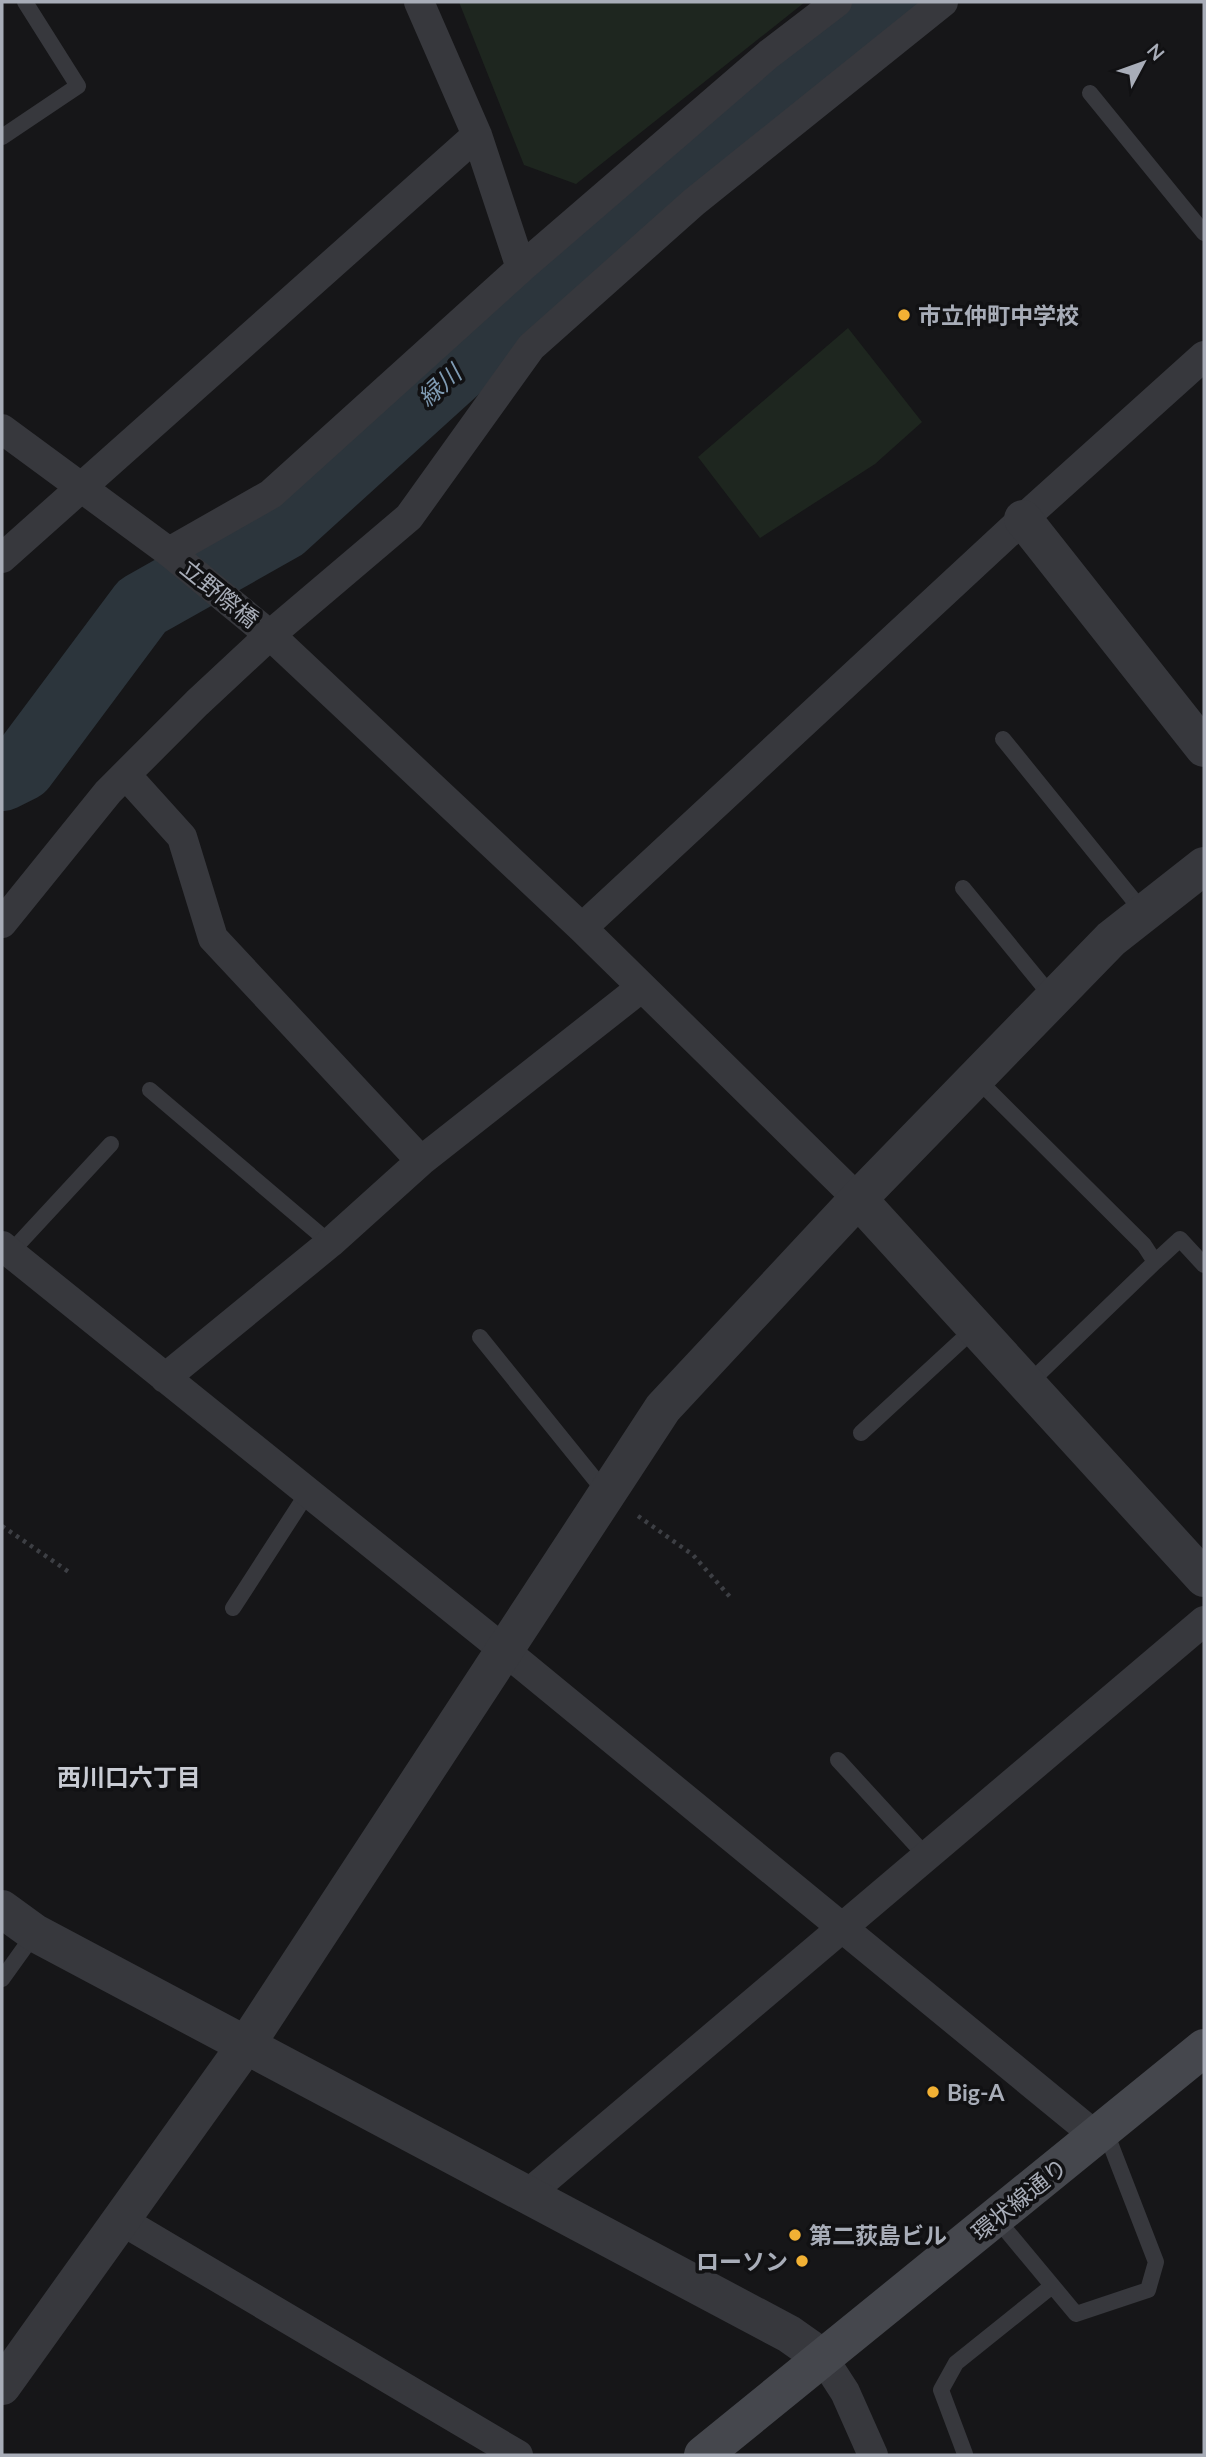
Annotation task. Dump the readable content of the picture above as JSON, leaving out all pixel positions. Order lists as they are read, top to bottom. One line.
{"streets":{"main road":["環状線通り"],"street":["立野際橋"]},"districts":["西川口六丁目"],"water":["緑川"],"places":["市立仲町中学校","Big-A","第二荻島ビル","ローソン"],"north":"top right"}
